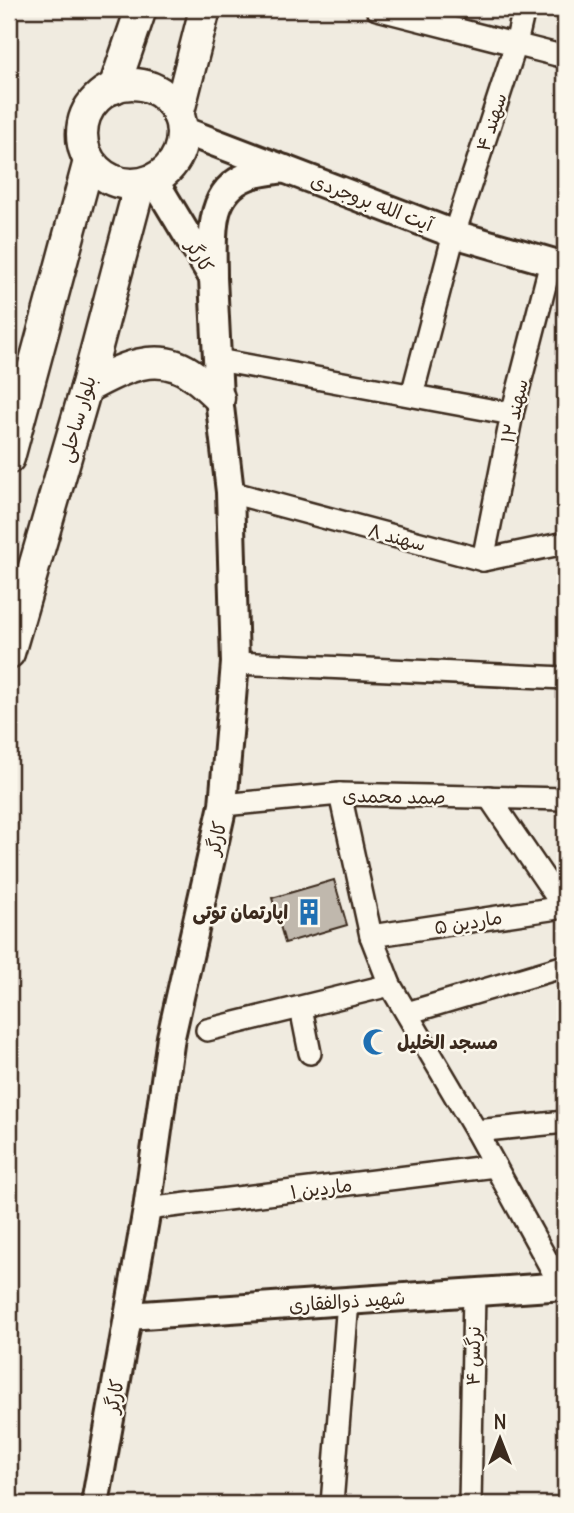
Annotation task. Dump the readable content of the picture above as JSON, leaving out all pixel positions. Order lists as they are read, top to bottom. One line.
{"streets":{"main road":["بلوار ساحلی"],"street":["سهند ۴","آیت الله بروجردی","کارگر","سهند ۱۲","سهند ۸","صمد محمدی","ماردین ۵","ماردین ۱","شهید ذوالفقاری","نرگس ۴"]},"crossings":[["سهند ۴","آیت الله بروجردی"],["آیت الله بروجردی","کارگر"],["آیت الله بروجردی","سهند ۱۲"],["آیت الله بروجردی","بلوار ساحلی"],["کارگر","بلوار ساحلی"],["کارگر","سهند ۸"],["کارگر","صمد محمدی"],["کارگر","ماردین ۱"],["کارگر","شهید ذوالفقاری"],["سهند ۱۲","سهند ۸"],["شهید ذوالفقاری","نرگس ۴"]],"places":{"building":["اپارتمان توتی"],"mosque":["مسجد الخلیل"]},"north":"top"}
